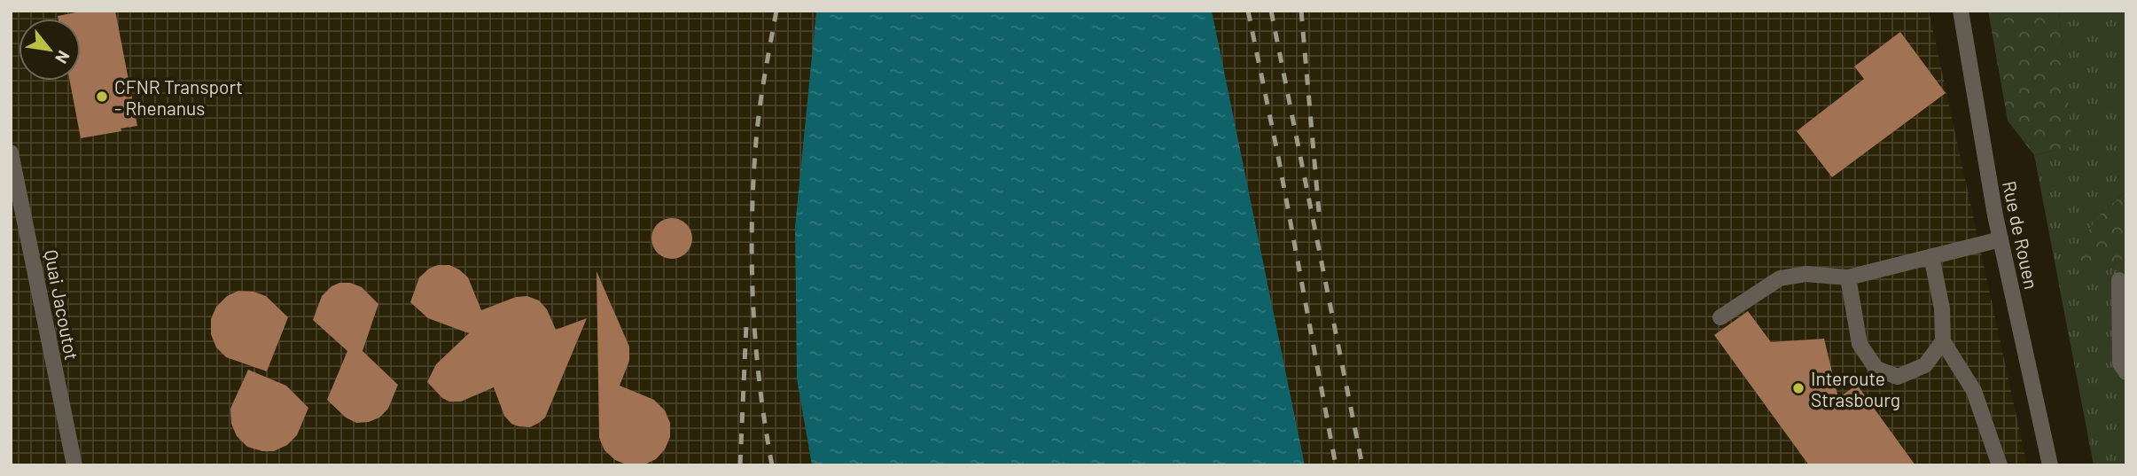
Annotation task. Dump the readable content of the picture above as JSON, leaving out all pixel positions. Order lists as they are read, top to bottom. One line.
{"streets":{"street":["Rue de Rouen","Quai Jacoutot"]},"places":["CFNR Transport - Rhenanus","Interoute Strasbourg"],"north":"bottom right"}
